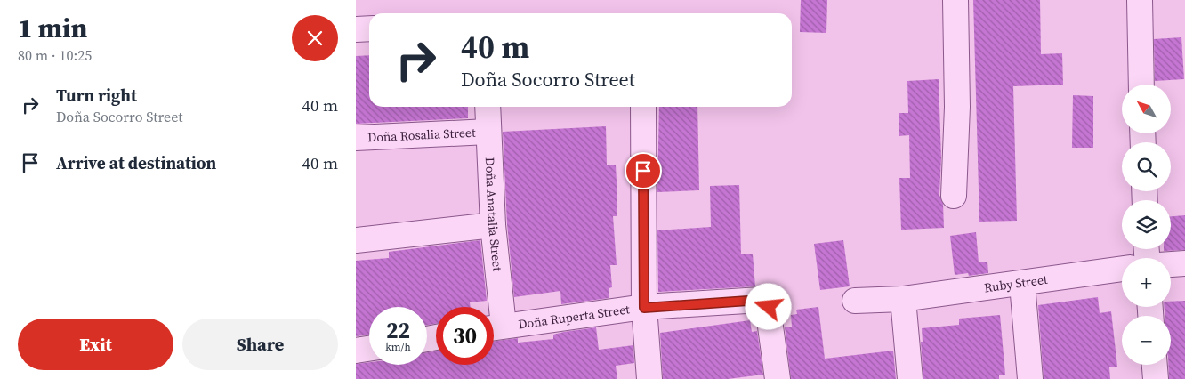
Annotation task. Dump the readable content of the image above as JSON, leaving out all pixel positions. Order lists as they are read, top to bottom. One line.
{"streets":{"street":["Doña Rosalia Street","Doña Anatalia Street","Ruby Street","Doña Ruperta Street"]},"crossings":[["Doña Rosalia Street","Doña Anatalia Street"]],"north":"top left","page":{"heading":["1 min","80 m · 10:25"],"turn":["40 m","Doña Socorro Street"],"list":[{"name":"Turn right","note":"Doña Socorro Street","value":"40 m"},{"name":"Arrive at destination","value":"40 m"}],"map_buttons":["+","−"],"speed":"22 km/h","limit":"30","buttons":["Exit","Share"]}}
